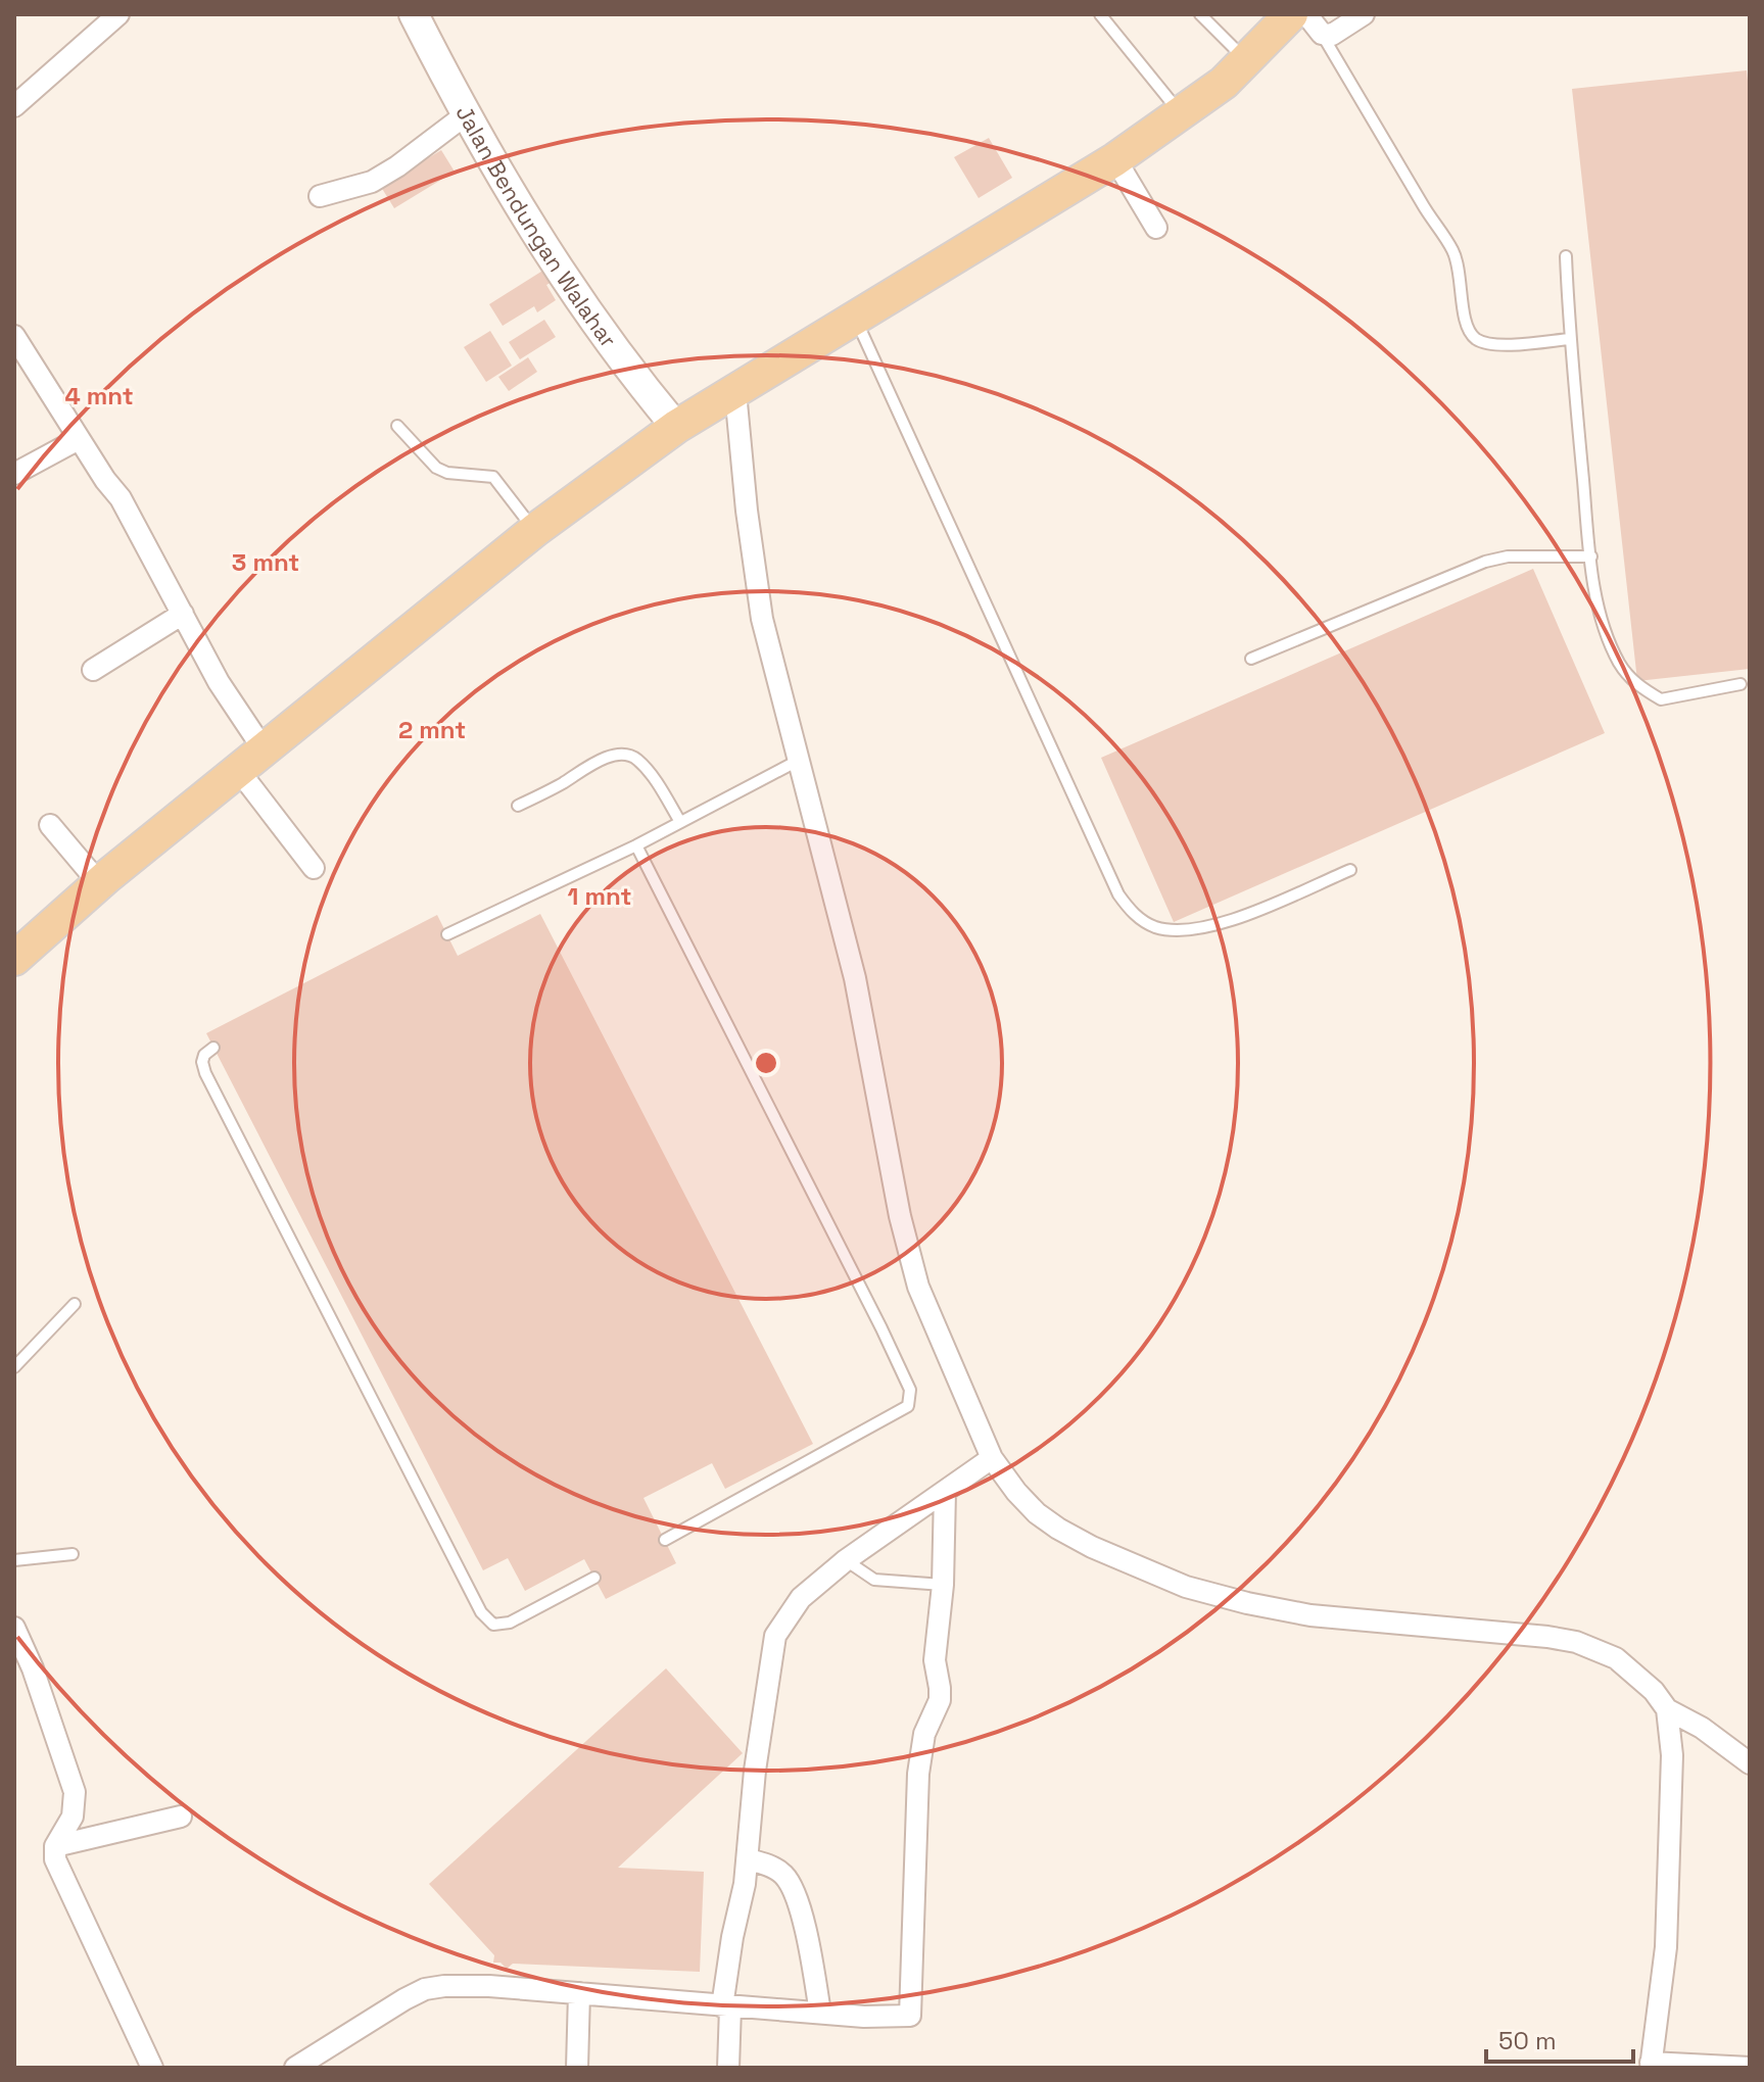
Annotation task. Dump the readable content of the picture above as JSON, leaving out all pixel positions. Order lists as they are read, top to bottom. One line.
{"streets":{"street":["Jalan Bendungan Walahar"]},"scale_bar":"50 m","rings":["4 mnt","3 mnt","2 mnt","1 mnt"]}
